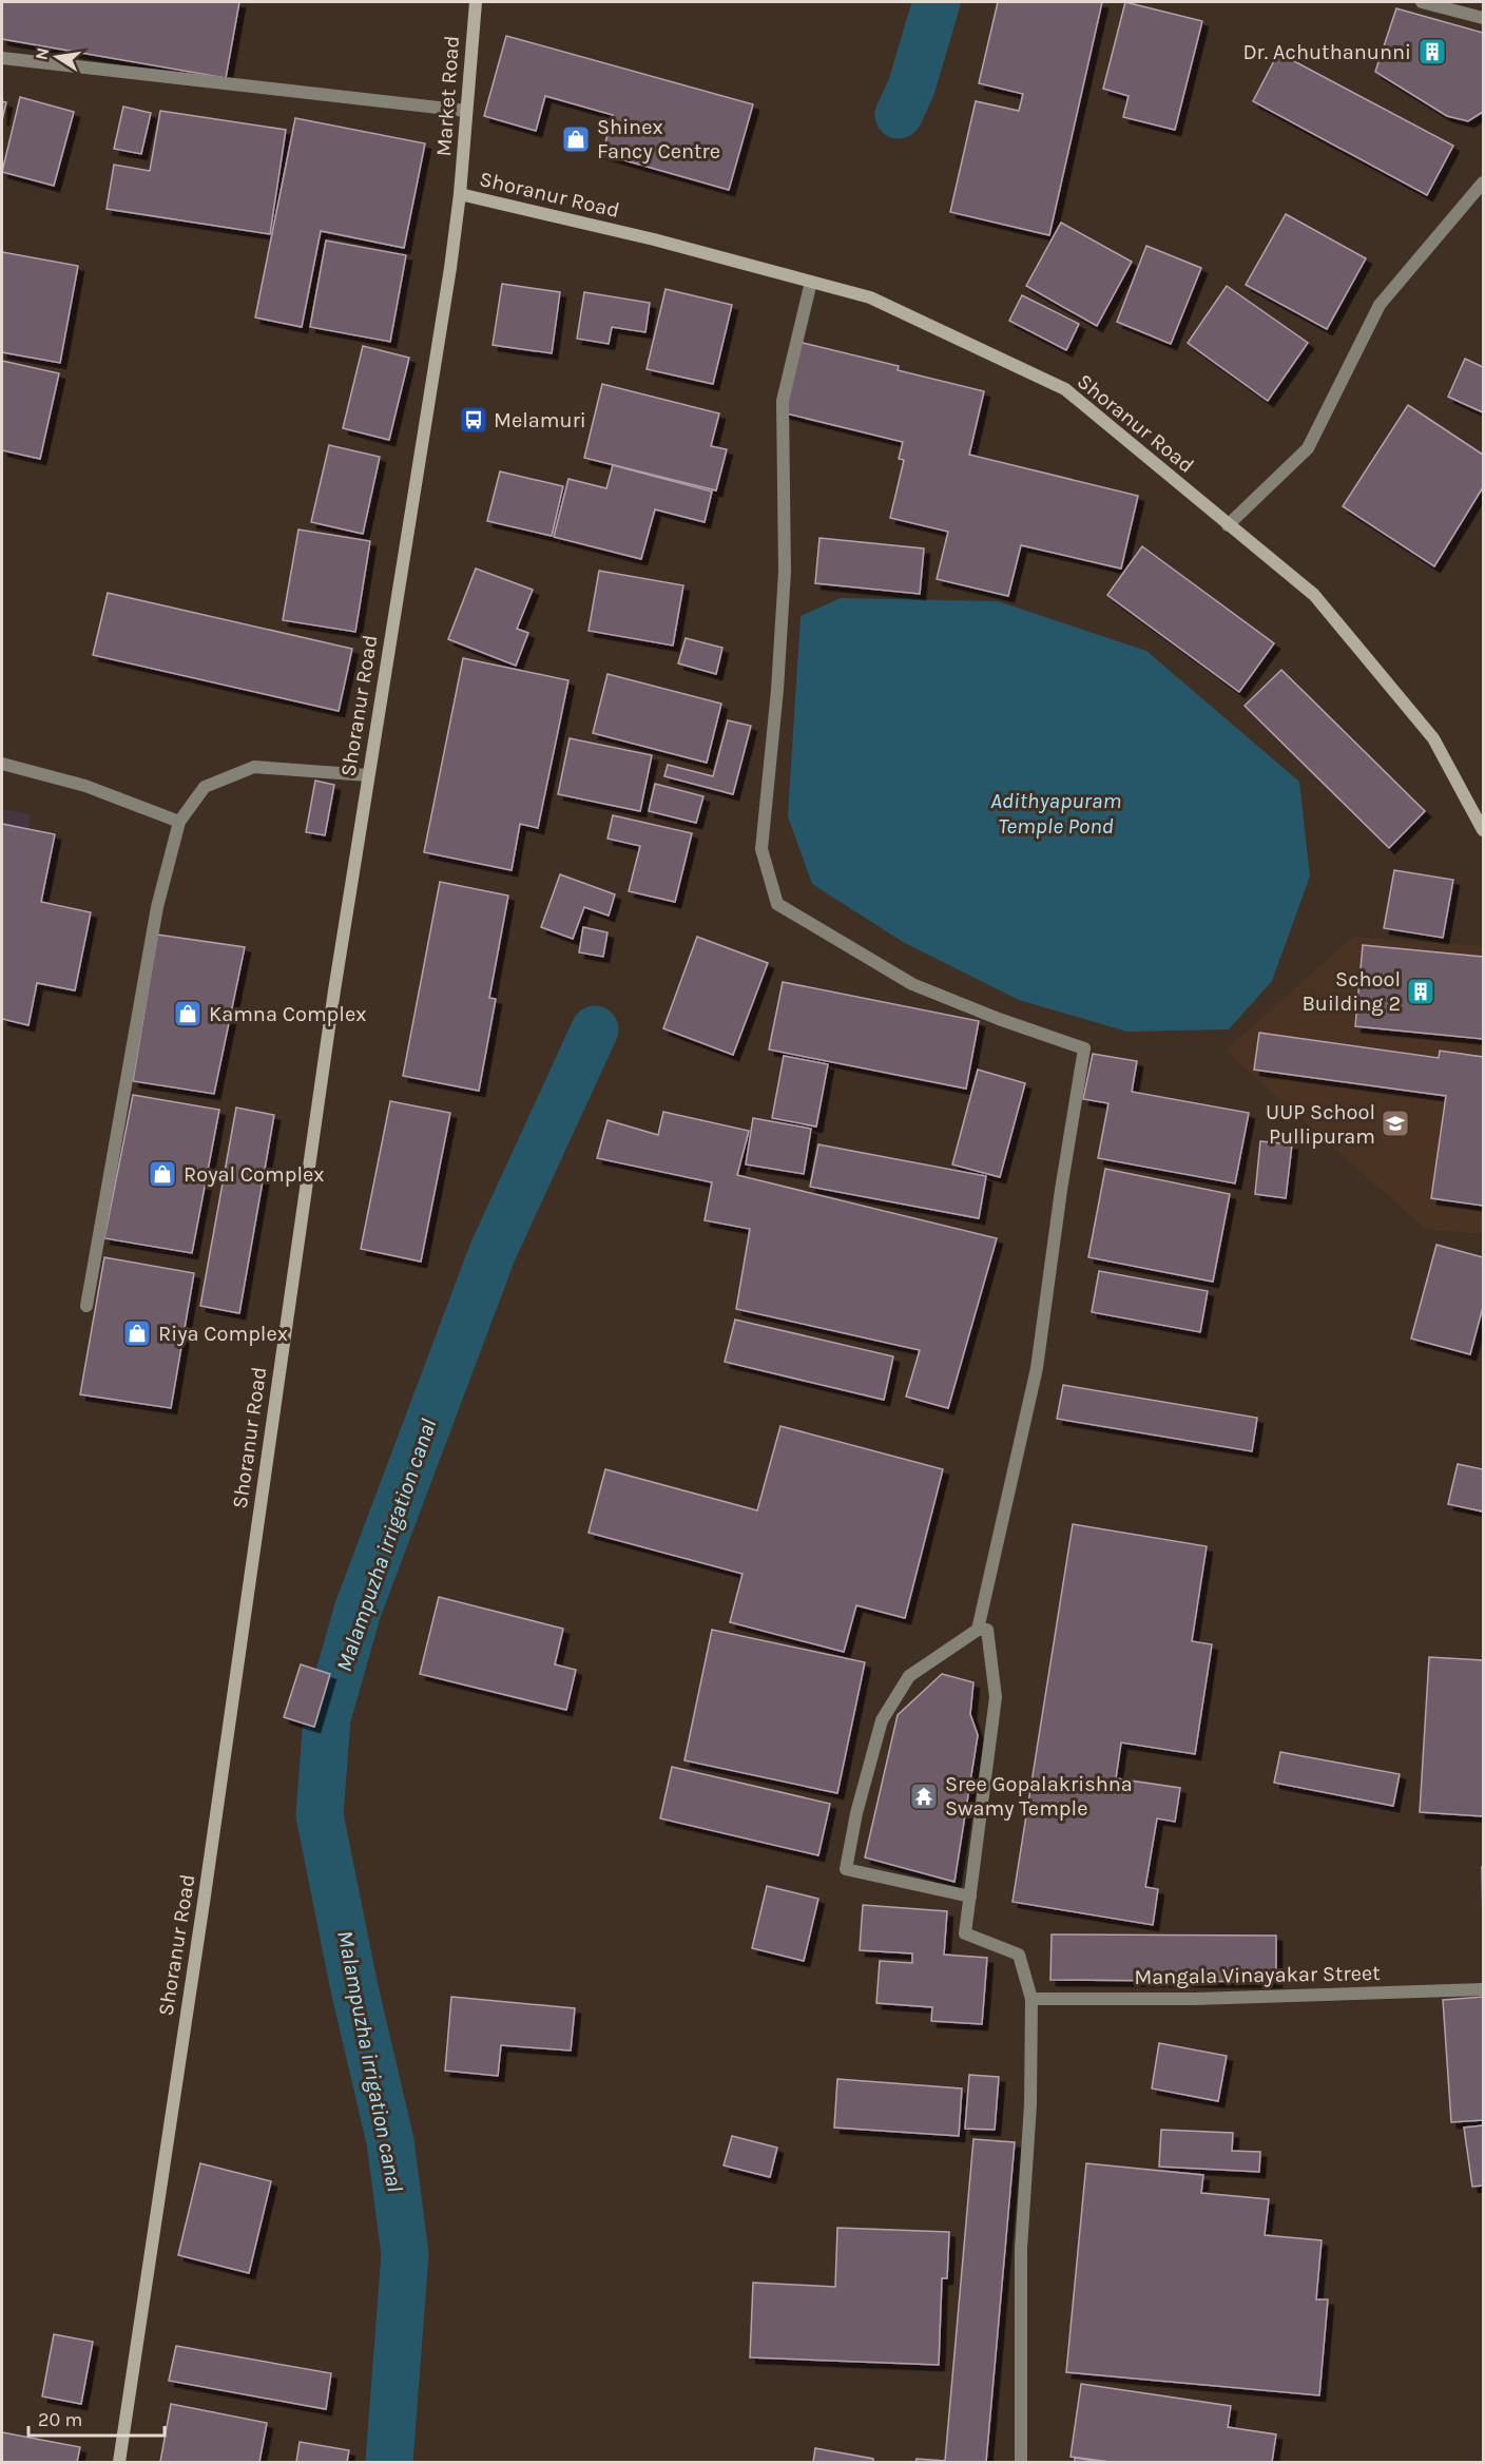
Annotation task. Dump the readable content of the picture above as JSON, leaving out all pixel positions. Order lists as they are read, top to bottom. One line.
{"streets":{"main road":["Market Road","Shoranur Road"],"street":["Mangala Vinayakar Street"]},"crossings":[["Market Road","Shoranur Road"]],"water":["Adithyapuram Temple Pond","Malampuzha irrigation canal"],"places":{"building":["Dr. Achuthanunni","School Building 2"],"shop":["Shinex Fancy Centre","Kamna Complex","Royal Complex","Riya Complex"],"bus stop":["Melamuri"],"school or university":["UUP School Pullipuram"],"temple":["Sree Gopalakrishna Swamy Temple"]},"scale_bar":"20 m","north":"left"}
